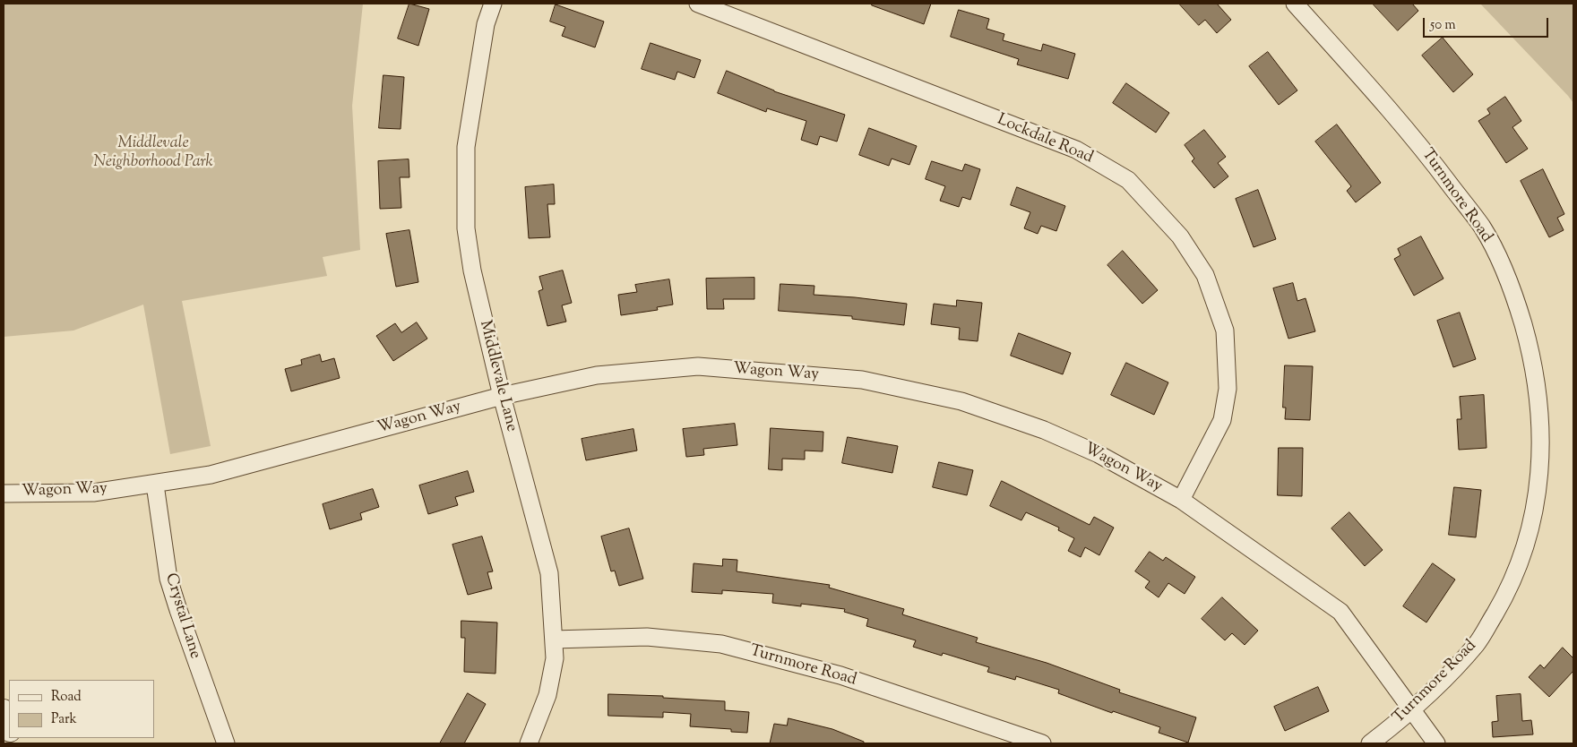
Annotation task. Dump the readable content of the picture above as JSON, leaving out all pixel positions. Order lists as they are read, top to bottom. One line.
{"streets":{"street":["Lockdale Road","Turnmore Road","Wagon Way","Middlevale Lane","Crystal Lane"]},"crossings":[["Lockdale Road","Wagon Way"],["Turnmore Road","Wagon Way"],["Turnmore Road","Middlevale Lane"],["Wagon Way","Middlevale Lane"],["Wagon Way","Crystal Lane"]],"parks":["Middlevale Neighborhood Park"],"legend":["Road","Park"],"scale_bar":"50 m"}
